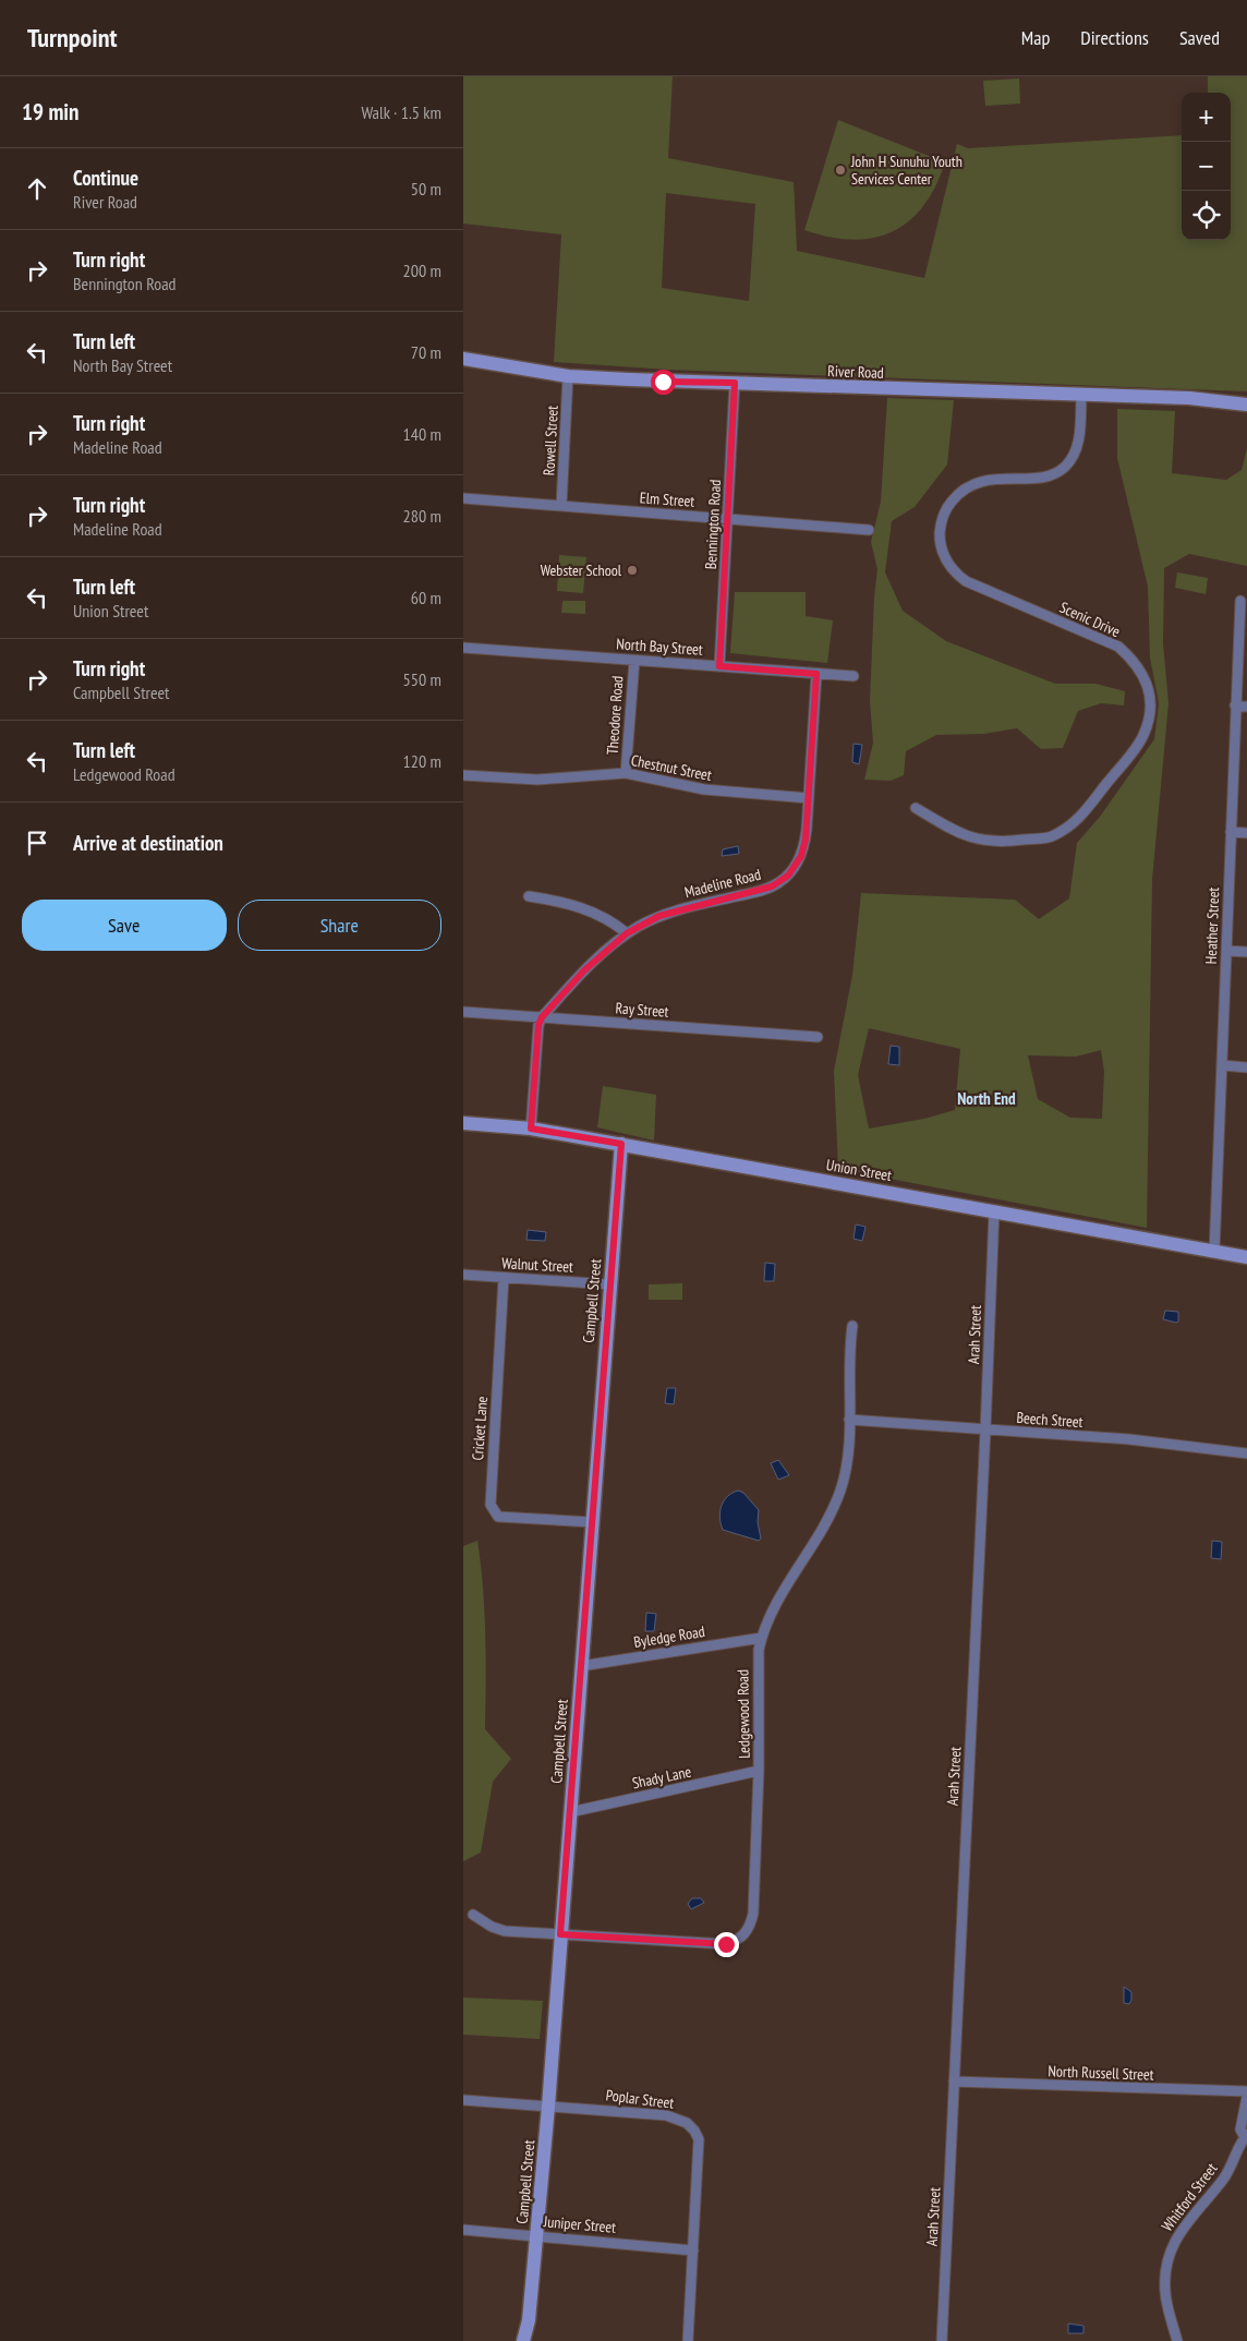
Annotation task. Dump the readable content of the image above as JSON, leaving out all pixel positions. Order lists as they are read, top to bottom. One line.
{"streets":{"street":["River Road","Rowell Street","Elm Street","Bennington Road","Scenic Drive","North Bay Street","Theodore Road","Chestnut Street","Madeline Road","Heather Street","Ray Street","Union Street","Walnut Street","Campbell Street","Arah Street","Beech Street","Cricket Lane","Byledge Road","Ledgewood Road","Shady Lane","North Russell Street","Poplar Street","Whitford Street","Juniper Street"]},"crossings":[["River Road","Rowell Street"],["River Road","Bennington Road"],["River Road","Scenic Drive"],["Rowell Street","Elm Street"],["Elm Street","Bennington Road"],["Bennington Road","North Bay Street"],["North Bay Street","Theodore Road"],["North Bay Street","Madeline Road"],["Theodore Road","Chestnut Street"],["Chestnut Street","Madeline Road"],["Madeline Road","Ray Street"],["Heather Street","Union Street"],["Union Street","Campbell Street"],["Union Street","Arah Street"],["Walnut Street","Campbell Street"],["Walnut Street","Cricket Lane"],["Campbell Street","Cricket Lane"],["Campbell Street","Byledge Road"],["Campbell Street","Ledgewood Road"],["Campbell Street","Shady Lane"],["Campbell Street","Poplar Street"],["Campbell Street","Juniper Street"],["Arah Street","Beech Street"],["Arah Street","North Russell Street"],["Beech Street","Ledgewood Road"],["Byledge Road","Ledgewood Road"],["Ledgewood Road","Shady Lane"],["Poplar Street","Juniper Street"]],"districts":["North End"],"places":["John H Sunuhu Youth Services Center","Webster School"],"page":{"header":"Turnpoint","nav":["Map","Directions","Saved"],"heading":["19 min","Walk · 1.5 km"],"map_buttons":["+","−"],"list":[["Continue","River Road","50 m"],["Turn right","Bennington Road","200 m"],["Turn left","North Bay Street","70 m"],["Turn right","Madeline Road","140 m"],["Turn right","Madeline Road","280 m"],["Turn left","Union Street","60 m"],["Turn right","Campbell Street","550 m"],["Turn left","Ledgewood Road","120 m"],"Arrive at destination"],"buttons":["Save","Share"]}}
